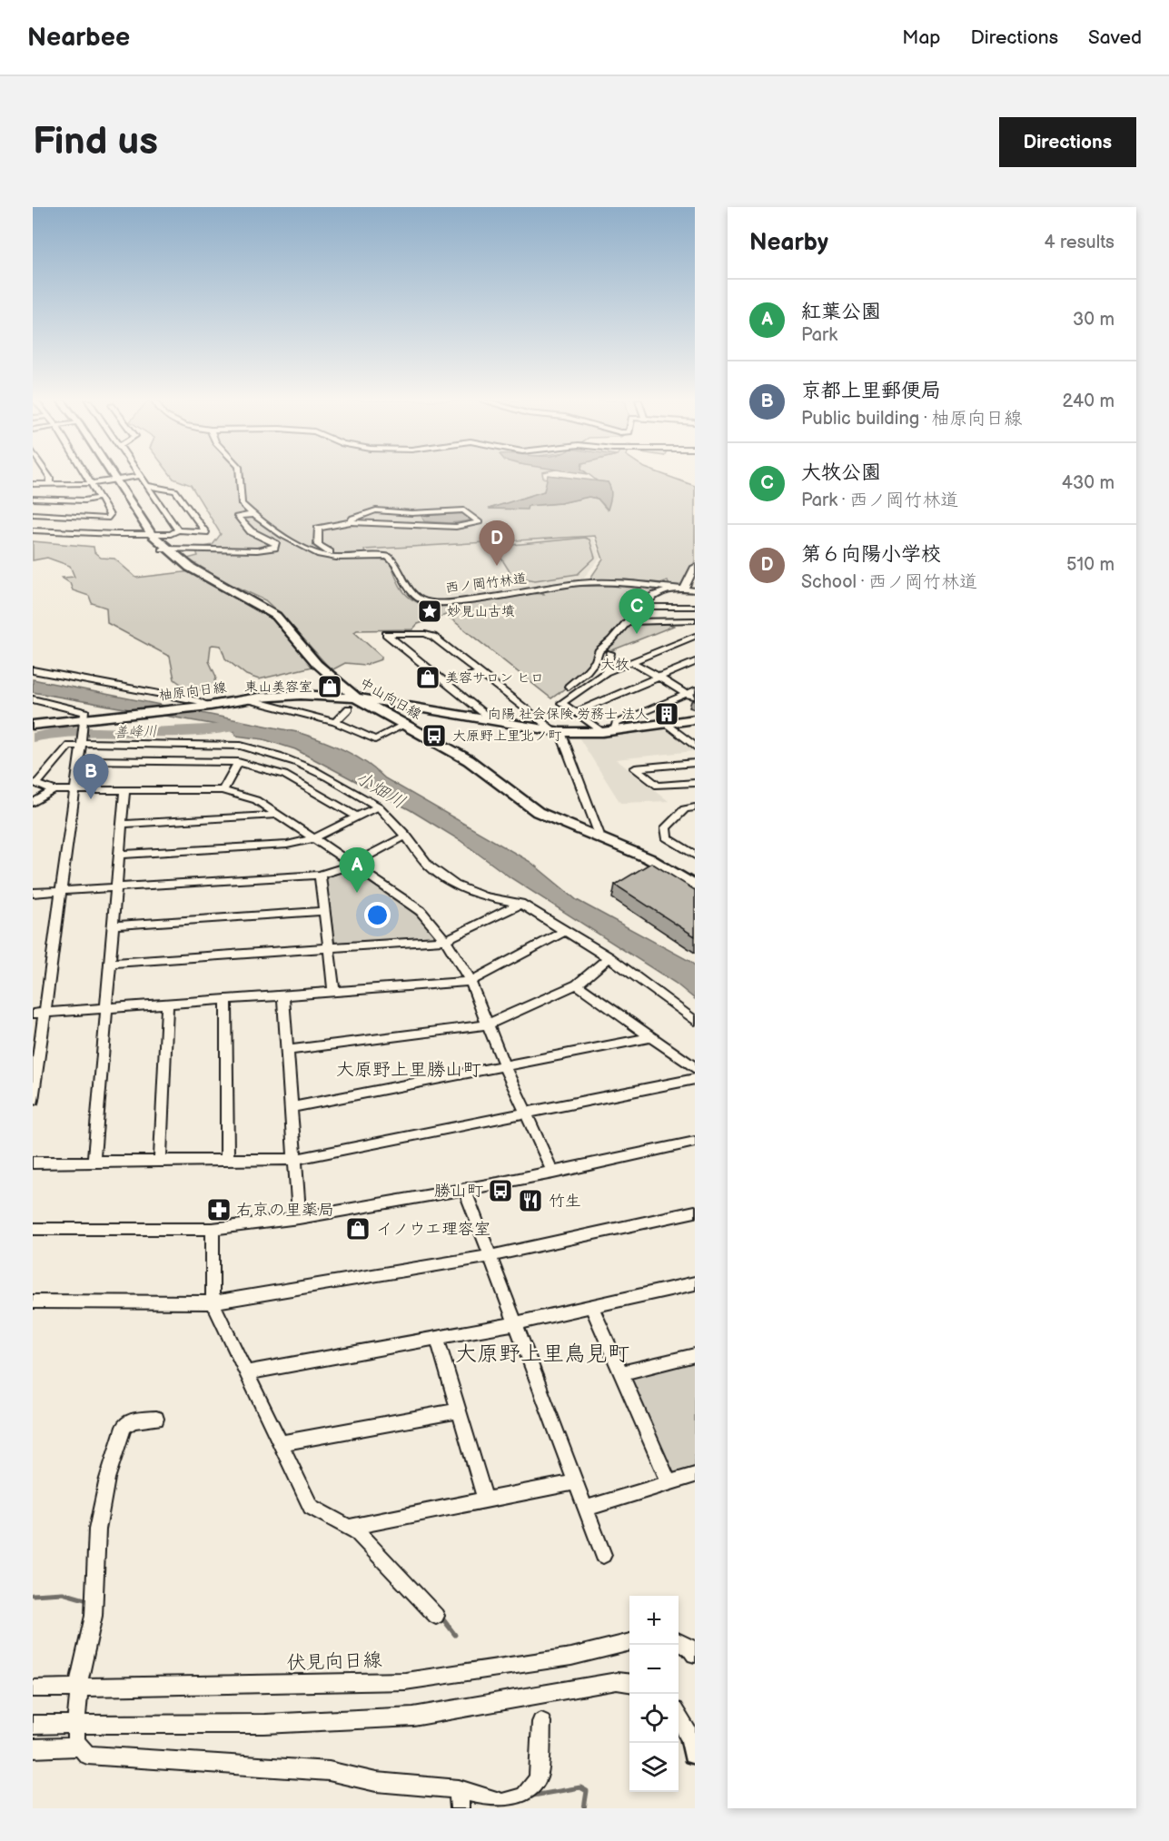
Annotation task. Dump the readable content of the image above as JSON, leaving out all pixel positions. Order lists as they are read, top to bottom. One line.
{"streets":{"main road":["柚原向日線","中山向日線"],"street":["西ノ岡竹林道","伏見向日線"]},"crossings":[["柚原向日線","中山向日線"]],"districts":["大牧","大原野上里勝山町","大原野上里鳥見町"],"water":["善峰川","小畑川"],"places":{"place":["妙見山古墳"],"shop":["美容サロン ヒロ","東山美容室","イノウエ理容室"],"building":["向陽 社会保険 労務士 法人"],"bus stop":["大原野上里北ノ町","勝山町"],"restaurant":["竹生"],"pharmacy":["右京の里薬局"]},"page":{"header":"Nearbee","nav":["Map","Directions","Saved"],"buttons":"Directions","title":"Find us","heading":["Nearby","4 results"],"list":[{"mark":"A","name":"紅葉公園","note":"Park","value":"30 m"},{"mark":"B","name":"京都上里郵便局","note":"Public building · 柚原向日線","value":"240 m"},{"mark":"C","name":"大牧公園","note":"Park · 西ノ岡竹林道","value":"430 m"},{"mark":"D","name":"第６向陽小学校","note":"School · 西ノ岡竹林道","value":"510 m"}],"pins":["D","C","B","A"],"map_buttons":["+","−"]}}
